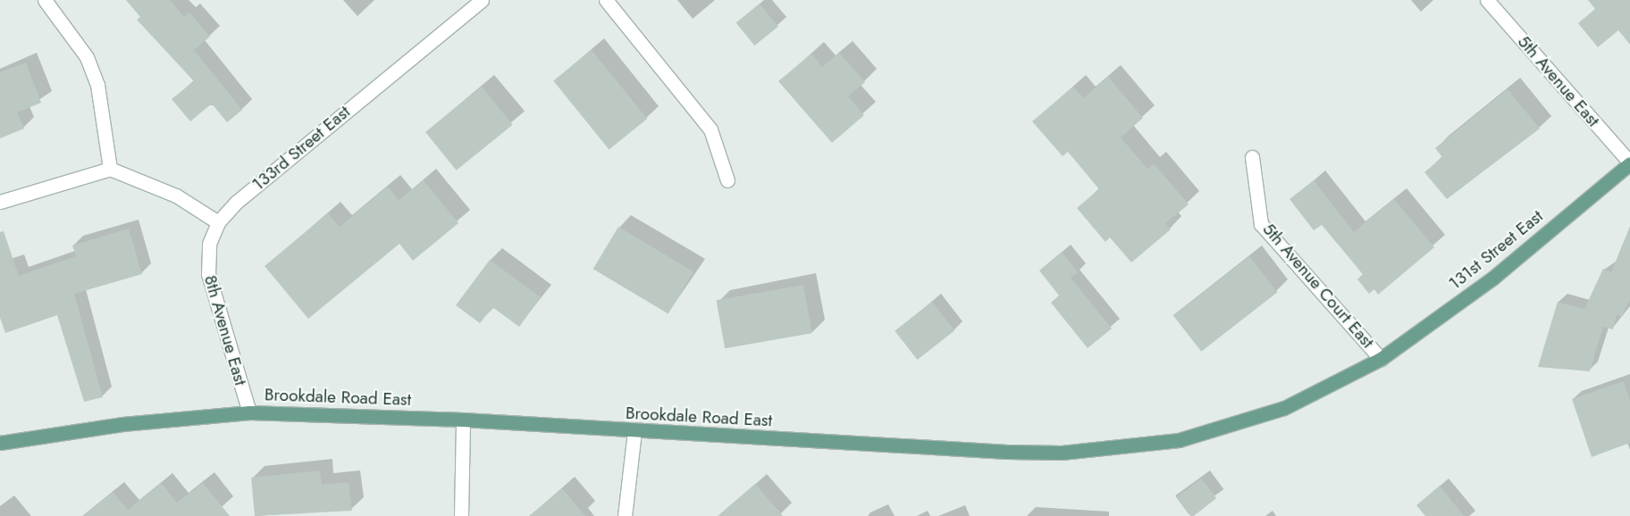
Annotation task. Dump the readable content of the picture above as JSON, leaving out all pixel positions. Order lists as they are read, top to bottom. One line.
{"streets":{"main road":["131st Street East","Brookdale Road East"],"street":["5th Avenue East","133rd Street East","5th Avenue Court East","8th Avenue East"]},"crossings":[["5th Avenue East","131st Street East"],["133rd Street East","8th Avenue East"],["131st Street East","5th Avenue Court East"],["131st Street East","Brookdale Road East"],["5th Avenue Court East","Brookdale Road East"],["8th Avenue East","Brookdale Road East"]]}
